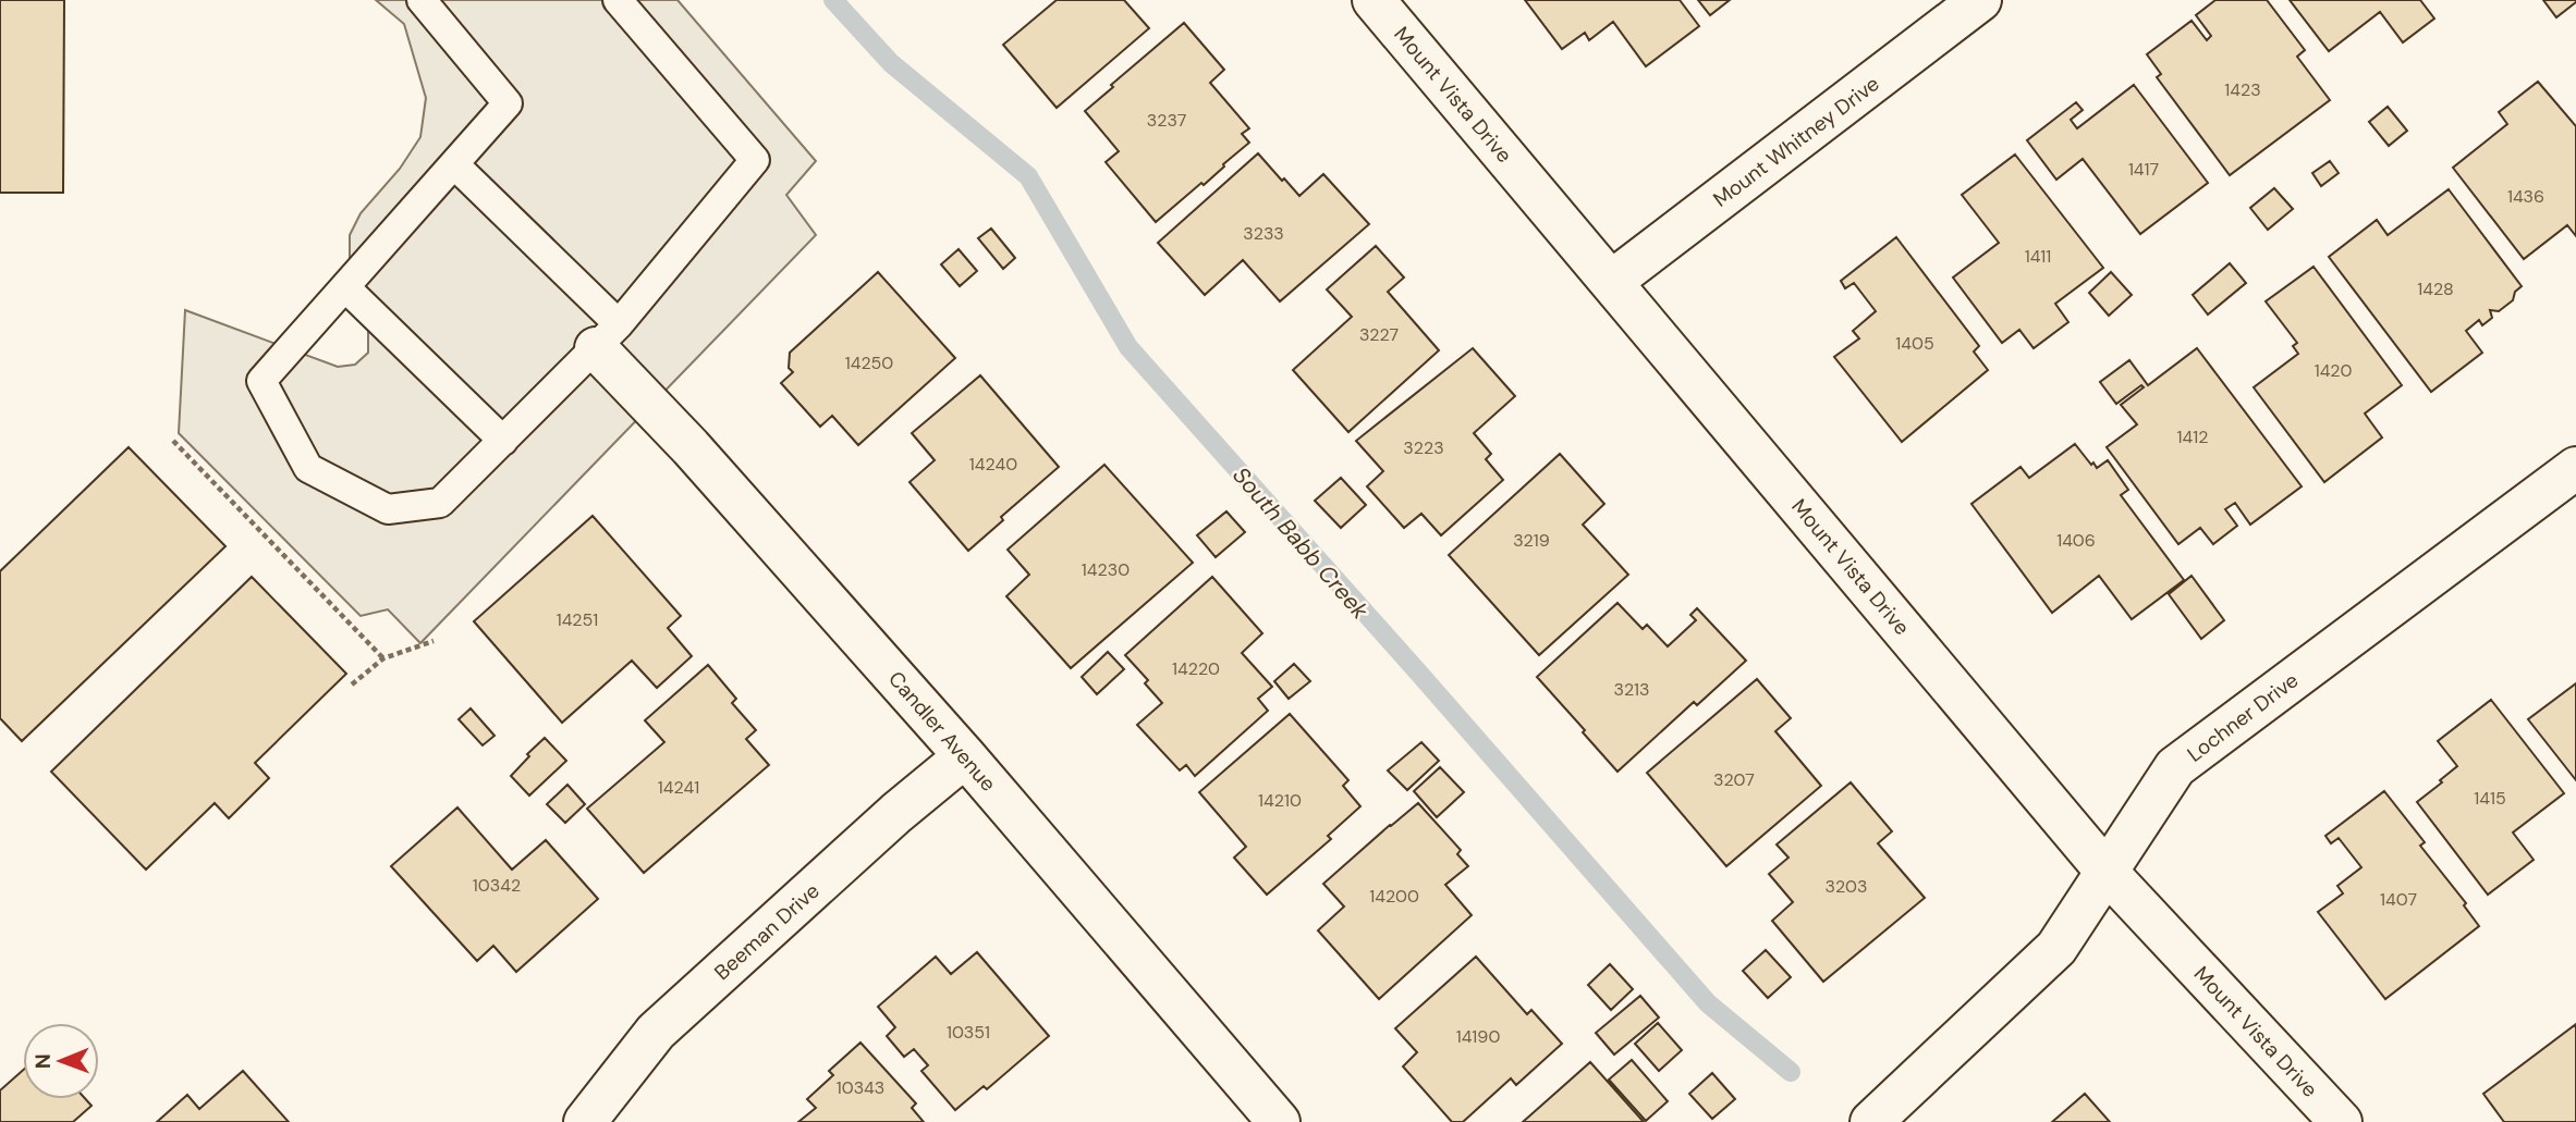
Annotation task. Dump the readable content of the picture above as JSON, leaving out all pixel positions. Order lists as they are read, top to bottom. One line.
{"streets":{"street":["Mount Vista Drive","Mount Whitney Drive","Lochner Drive","Candler Avenue","Beeman Drive"]},"crossings":[["Mount Vista Drive","Mount Whitney Drive"],["Mount Vista Drive","Lochner Drive"],["Candler Avenue","Beeman Drive"]],"water":["South Babb Creek"],"house_numbers":["1423","3237","1417","1436","3233","1411","1428","3227","1405","14250","1420","1412","3223","14240","3219","1406","14230","14251","14220","3213","3207","14241","1415","14210","10342","3203","14200","1407","10351","14190","10343"],"north":"left"}
